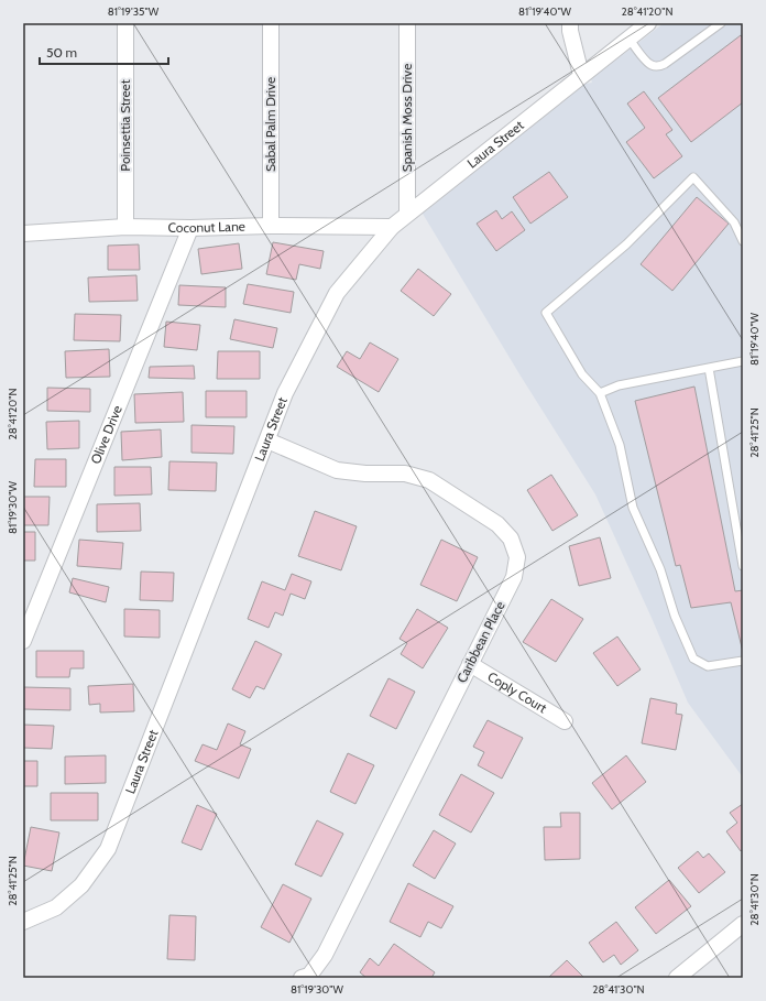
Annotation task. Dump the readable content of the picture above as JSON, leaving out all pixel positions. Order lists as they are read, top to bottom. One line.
{"streets":{"street":["Spanish Moss Drive","Sabal Palm Drive","Poinsettia Street","Laura Street","Coconut Lane","Olive Drive","Caribbean Place","Coply Court"]},"crossings":[["Spanish Moss Drive","Laura Street"],["Sabal Palm Drive","Coconut Lane"],["Poinsettia Street","Coconut Lane"],["Laura Street","Coconut Lane"],["Laura Street","Caribbean Place"],["Coconut Lane","Olive Drive"],["Caribbean Place","Coply Court"]],"scale_bar":"50 m","coordinates":["81°19'35\"W","81°19'40\"W","28°41'20\"N","28°41'25\"N","81°19'30\"W","28°41'30\"N"]}
